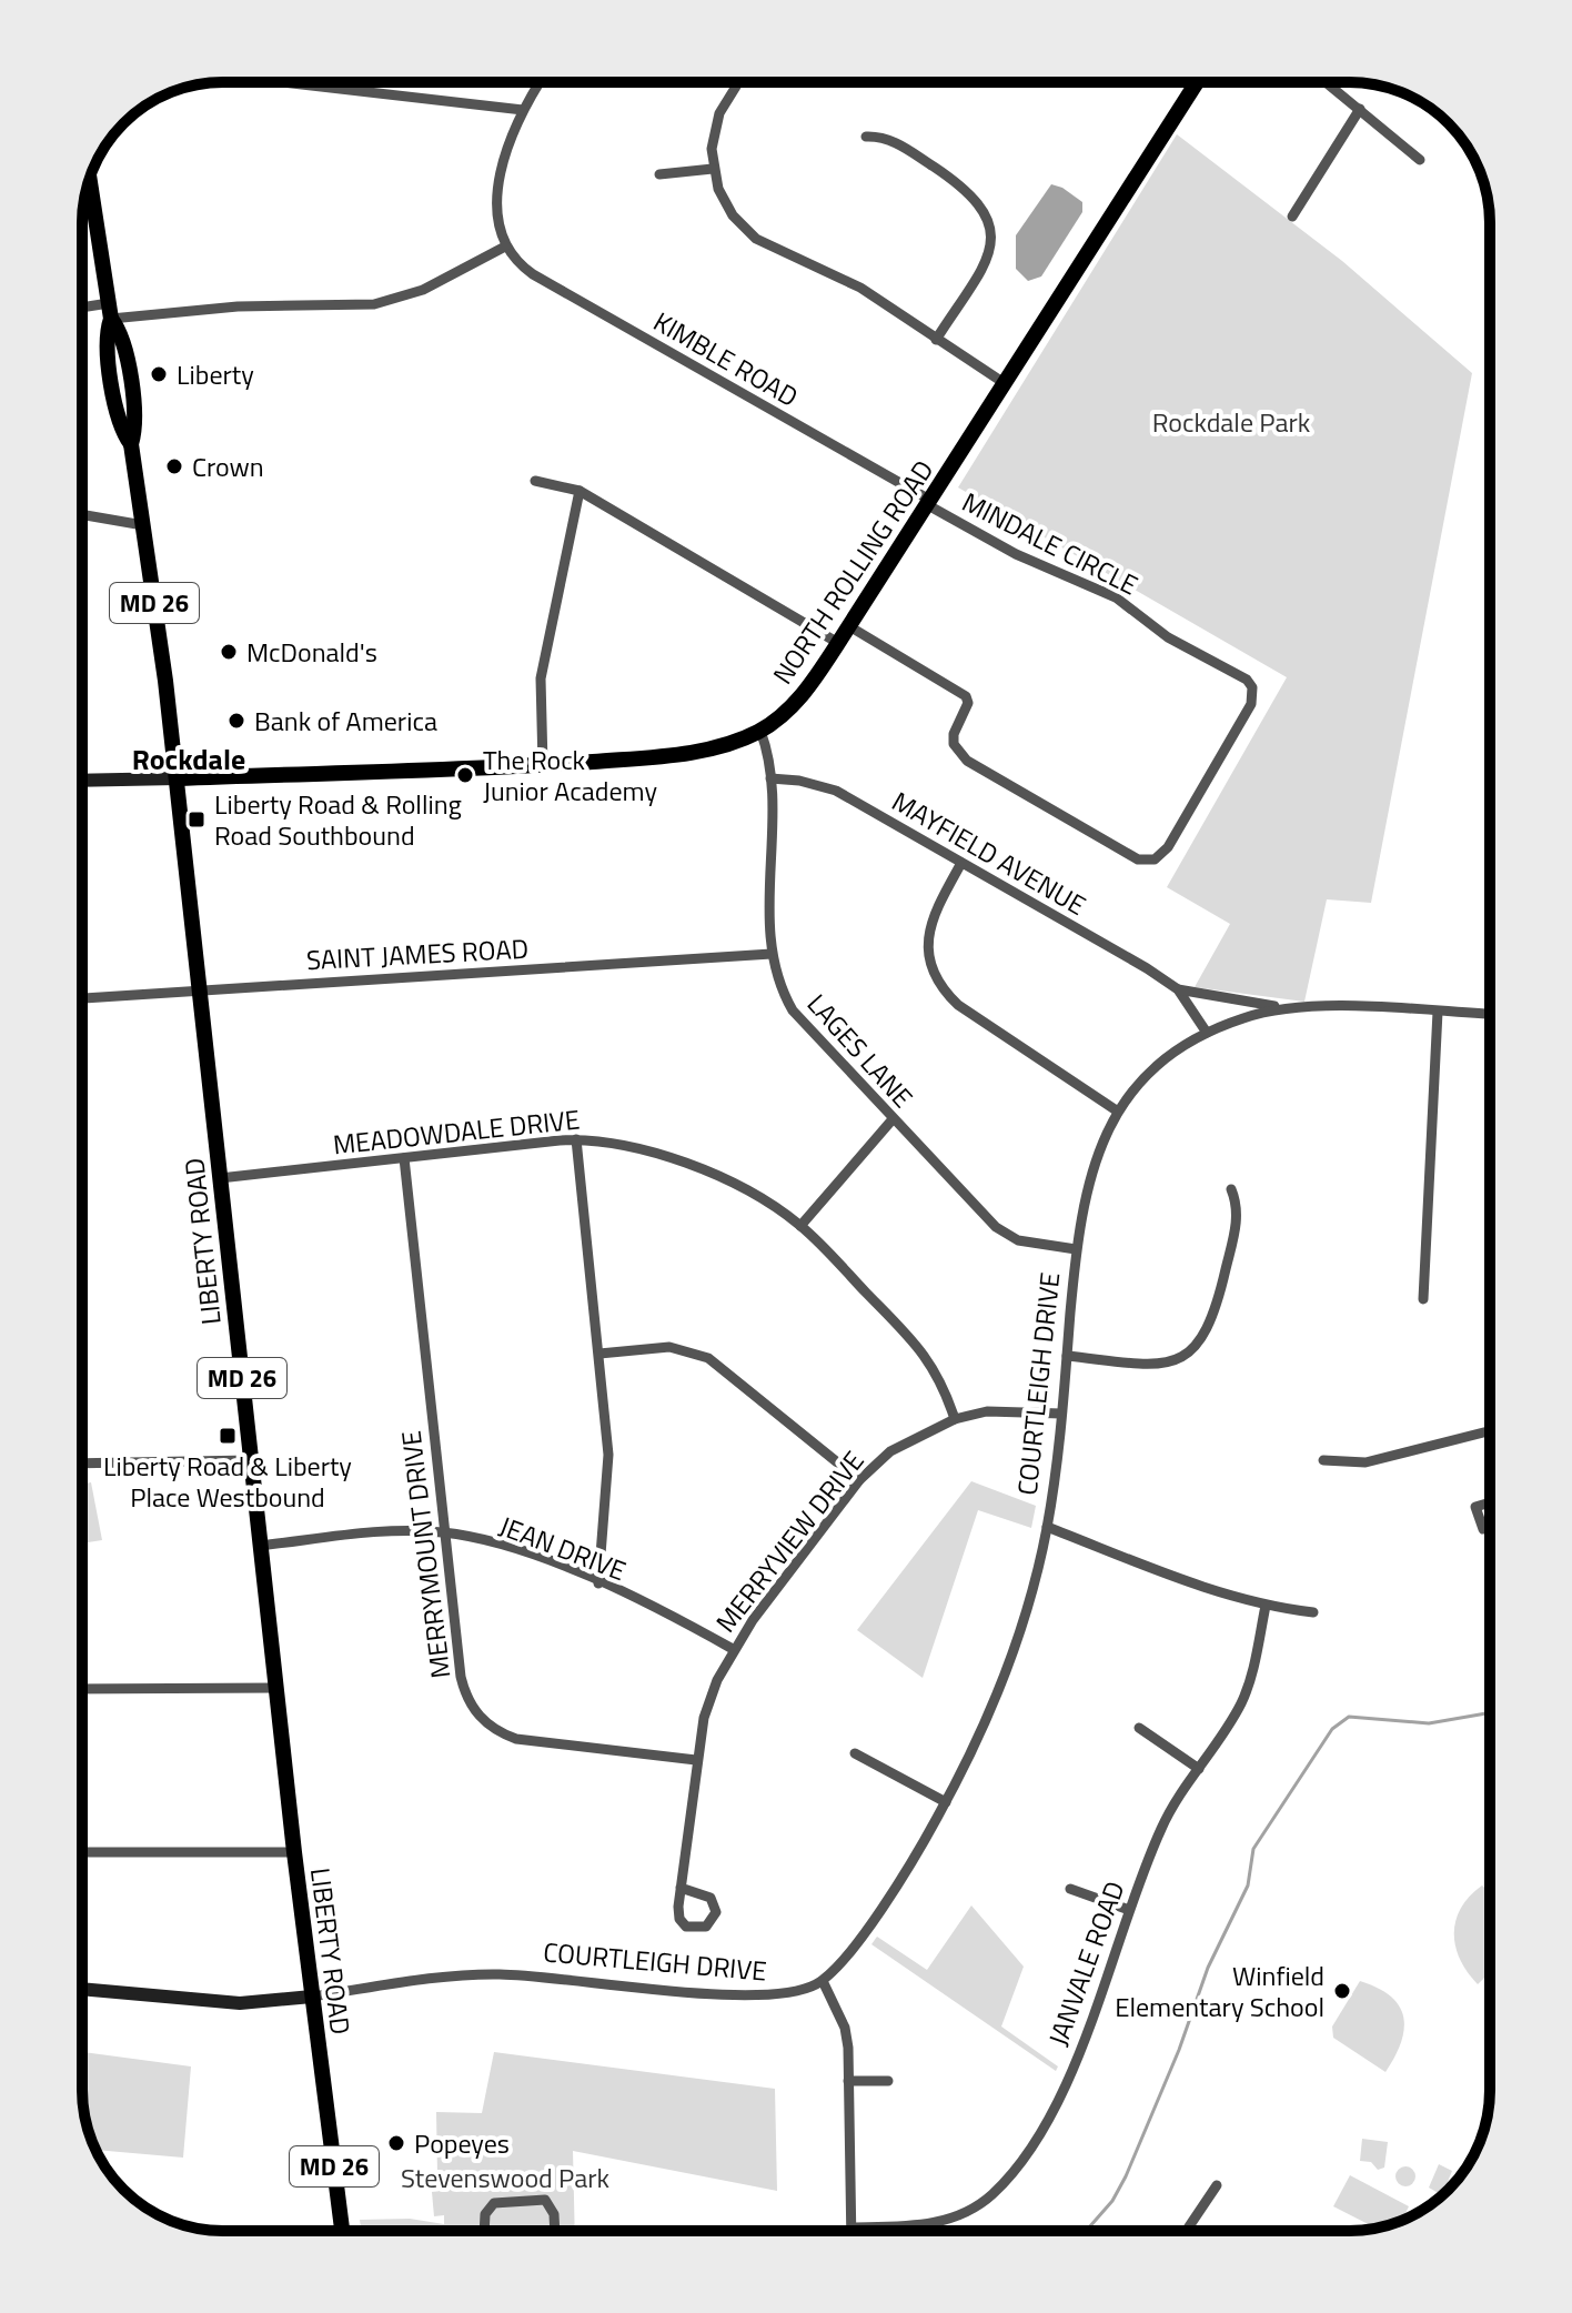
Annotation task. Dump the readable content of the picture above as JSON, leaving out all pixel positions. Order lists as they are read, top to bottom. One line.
{"streets":{"main road":["NORTH ROLLING ROAD","MD 26","LIBERTY ROAD"],"street":["KIMBLE ROAD","MINDALE CIRCLE","MAYFIELD AVENUE","SAINT JAMES ROAD","LAGES LANE","MEADOWDALE DRIVE","COURTLEIGH DRIVE","MERRYVIEW DRIVE","JEAN DRIVE","MERRYMOUNT DRIVE","JANVALE ROAD"]},"crossings":[["KIMBLE ROAD","MINDALE CIRCLE"],["KIMBLE ROAD","NORTH ROLLING ROAD"],["MINDALE CIRCLE","NORTH ROLLING ROAD"],["NORTH ROLLING ROAD","LAGES LANE"],["NORTH ROLLING ROAD","LIBERTY ROAD"],["MAYFIELD AVENUE","LAGES LANE"],["MAYFIELD AVENUE","COURTLEIGH DRIVE"],["SAINT JAMES ROAD","LAGES LANE"],["SAINT JAMES ROAD","LIBERTY ROAD"],["LAGES LANE","COURTLEIGH DRIVE"],["MEADOWDALE DRIVE","LIBERTY ROAD"],["MEADOWDALE DRIVE","MERRYVIEW DRIVE"],["MEADOWDALE DRIVE","MERRYMOUNT DRIVE"],["LIBERTY ROAD","COURTLEIGH DRIVE"],["LIBERTY ROAD","JEAN DRIVE"],["COURTLEIGH DRIVE","MERRYVIEW DRIVE"],["MERRYVIEW DRIVE","JEAN DRIVE"],["MERRYVIEW DRIVE","MERRYMOUNT DRIVE"],["JEAN DRIVE","MERRYMOUNT DRIVE"]],"districts":["Rockdale"],"parks":["Rockdale Park","Stevenswood Park"],"places":{"other":["Liberty","Crown","McDonald's","Bank of America","The Rock Junior Academy","Winfield Elementary School","Popeyes"],"transit":["Liberty Road & Rolling Road Southbound","Liberty Road & Liberty Place Westbound"]}}
